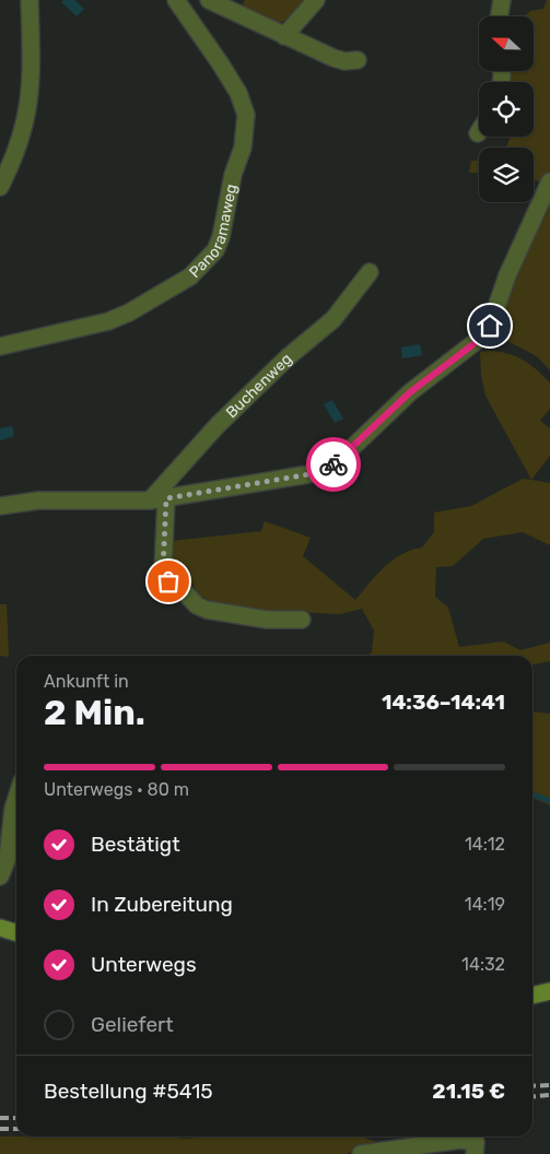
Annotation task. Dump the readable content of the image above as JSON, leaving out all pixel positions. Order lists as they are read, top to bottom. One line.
{"streets":{"street":["Panoramaweg","Buchenweg"]},"north":"left","page":{"heading":["2 Min.","Ankunft in","14:36–14:41"],"panel":["Bestellung #5415","21.15 €"],"bar":"Unterwegs · 80 m","list":[["Bestätigt","14:12"],["In Zubereitung","14:19"],["Unterwegs","14:32"],"Geliefert"]}}
